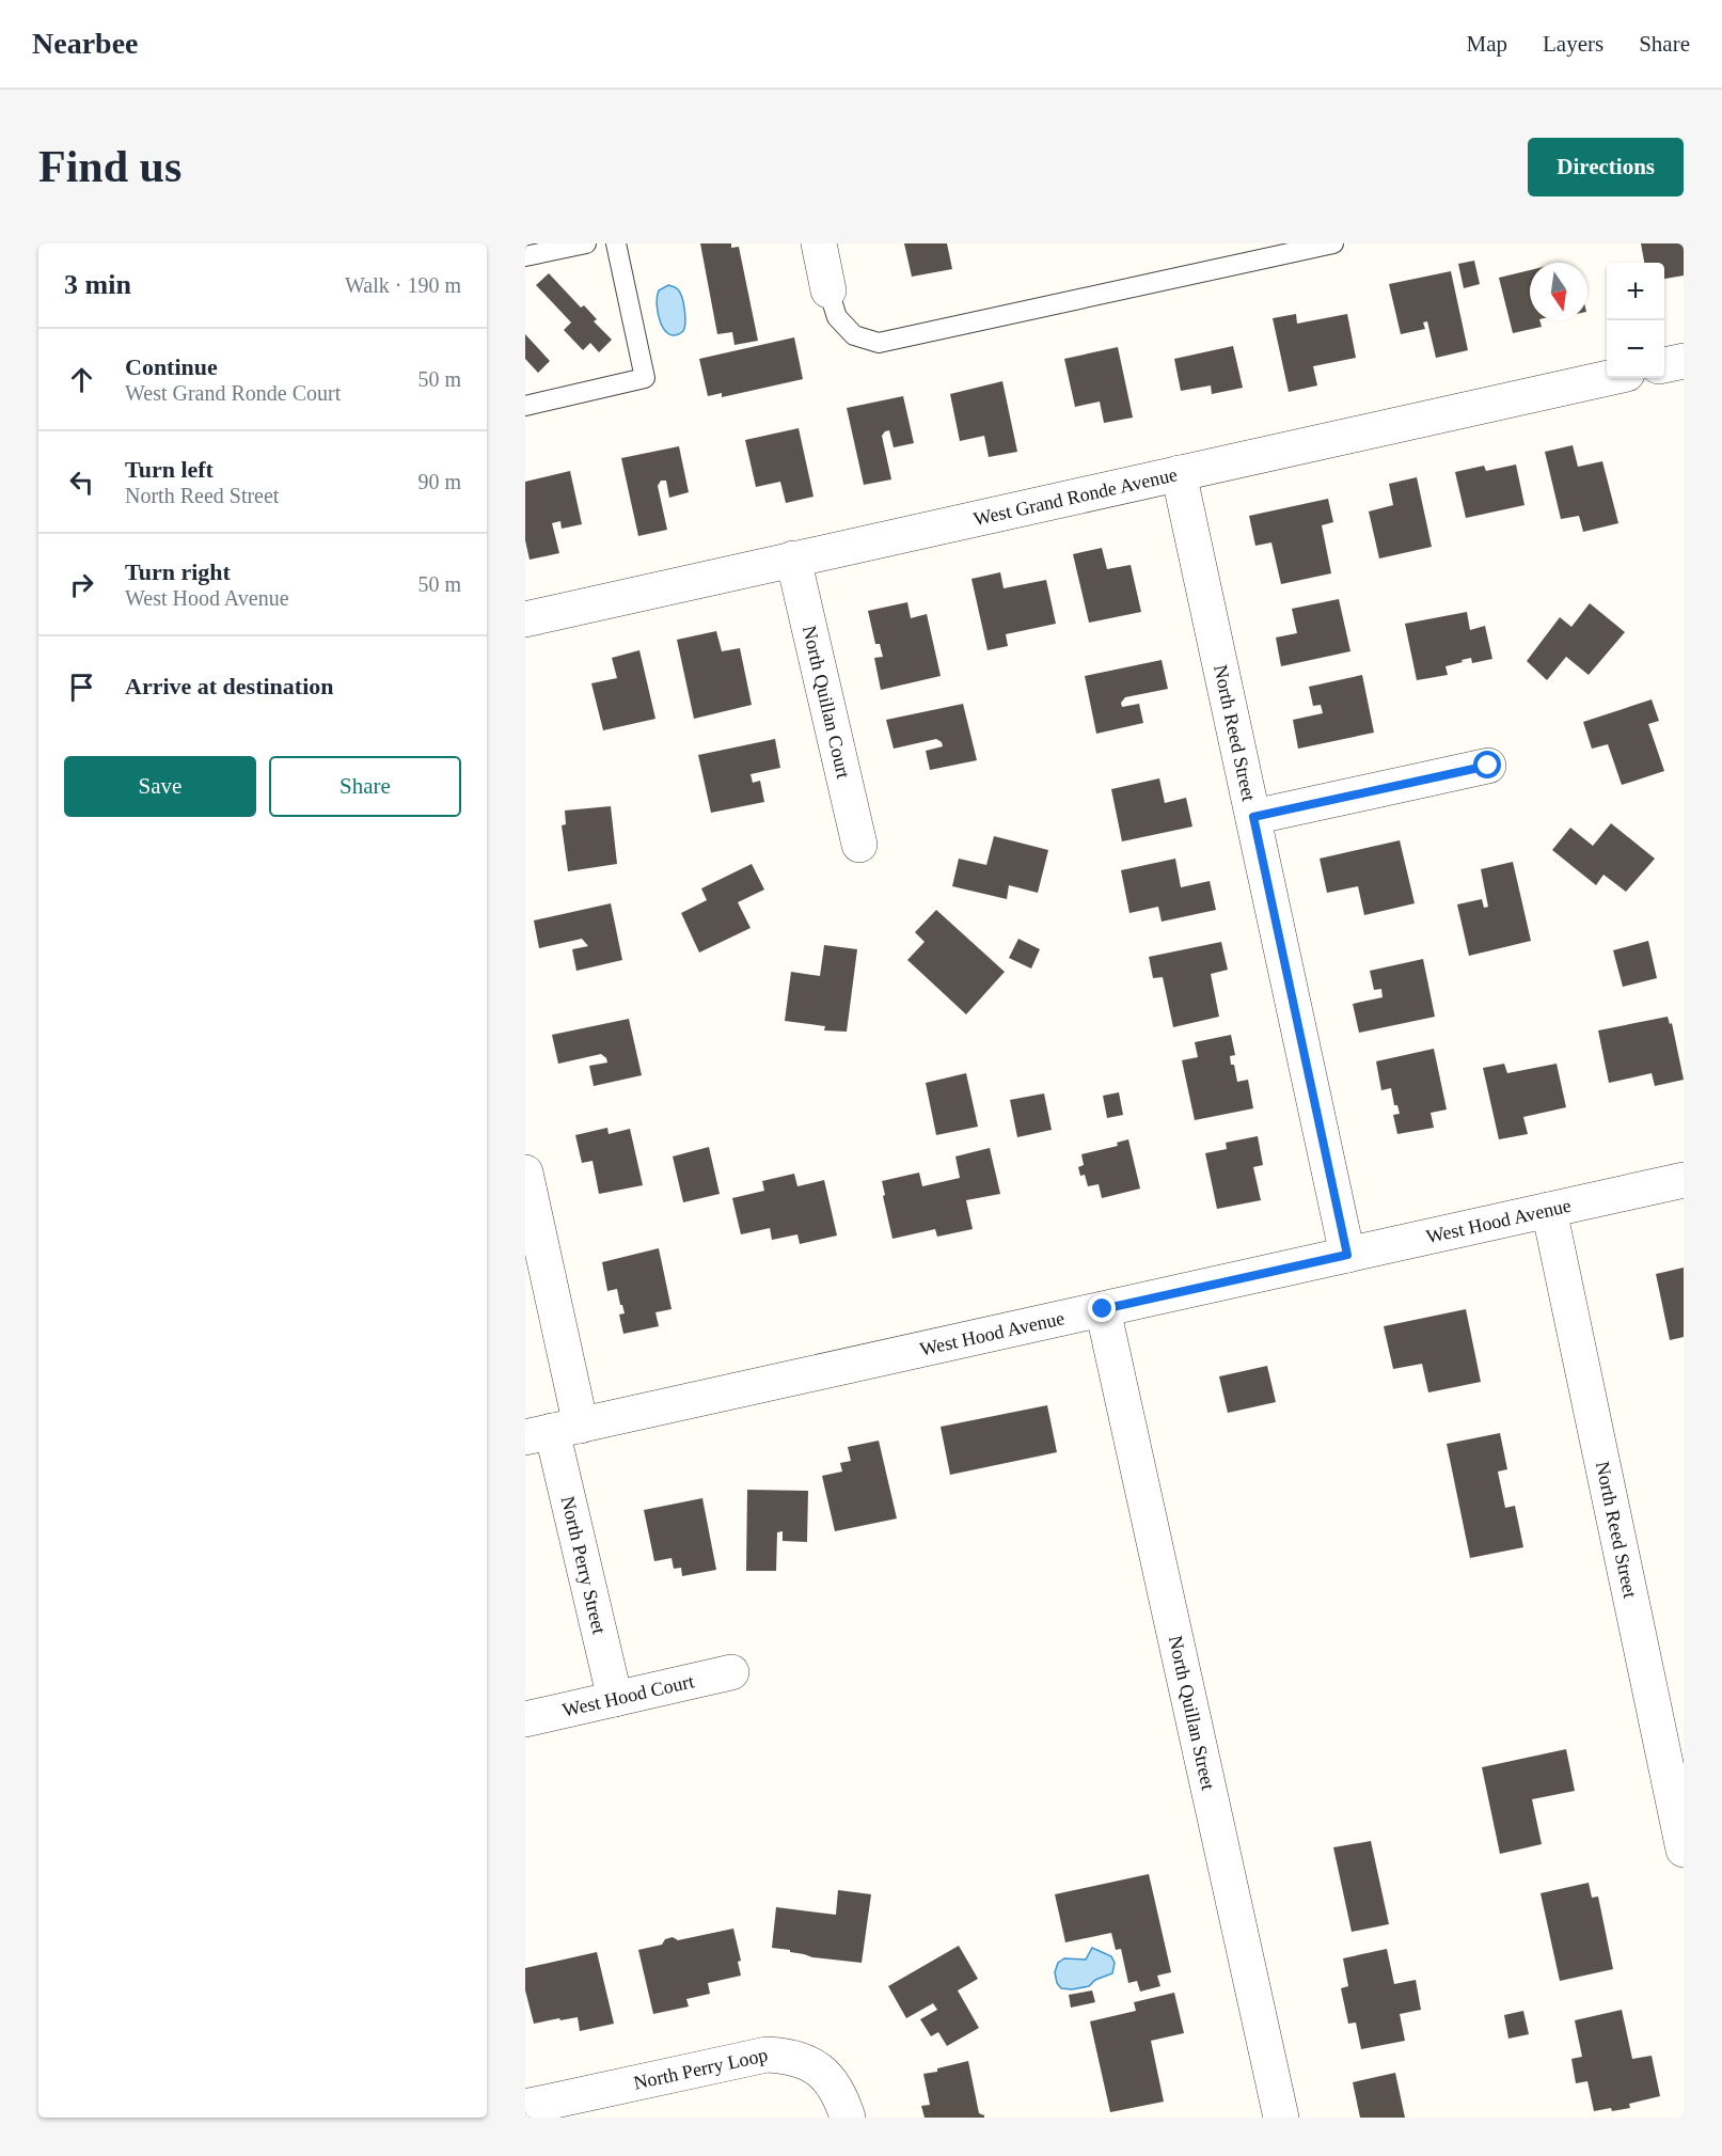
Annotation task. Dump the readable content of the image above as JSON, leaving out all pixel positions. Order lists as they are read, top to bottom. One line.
{"streets":{"street":["West Grand Ronde Avenue","North Quillan Court","North Reed Street","West Hood Avenue","North Perry Street","West Hood Court","North Quillan Street","North Perry Loop"]},"crossings":[["West Grand Ronde Avenue","North Quillan Court"],["West Grand Ronde Avenue","North Reed Street"],["North Reed Street","West Hood Avenue"],["West Hood Avenue","North Perry Street"],["West Hood Avenue","North Quillan Street"],["North Perry Street","West Hood Court"]],"north":"bottom","page":{"header":"Nearbee","nav":["Map","Layers","Share"],"buttons":["Directions",["Save","Share"]],"title":"Find us","heading":["3 min","Walk · 190 m"],"map_buttons":["+","−"],"list":[["Continue","West Grand Ronde Court","50 m"],["Turn left","North Reed Street","90 m"],["Turn right","West Hood Avenue","50 m"],"Arrive at destination"]}}
